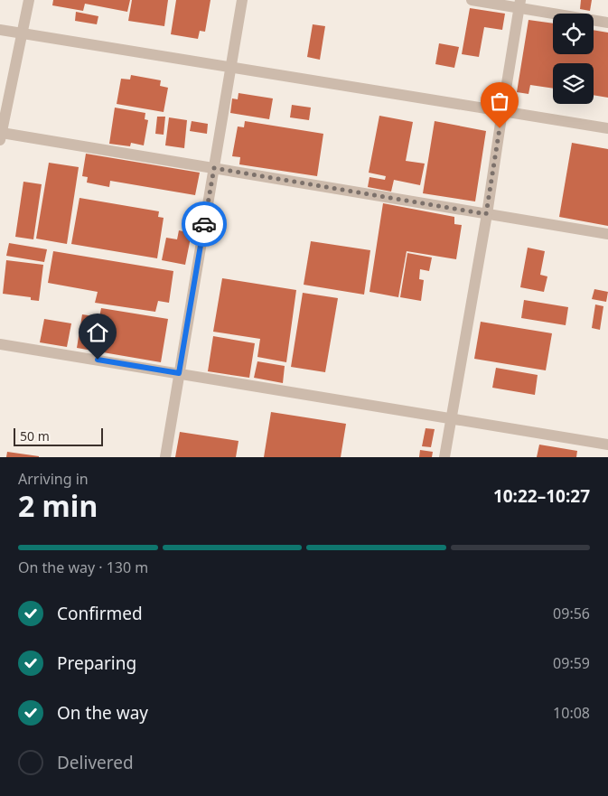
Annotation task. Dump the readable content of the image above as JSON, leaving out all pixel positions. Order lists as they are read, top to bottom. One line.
{"scale_bar":"50 m","page":{"scale":"50 m","heading":["2 min","Arriving in","10:22–10:27"],"bar":"On the way · 130 m","list":[["Confirmed","09:56"],["Preparing","09:59"],["On the way","10:08"],"Delivered"]}}
